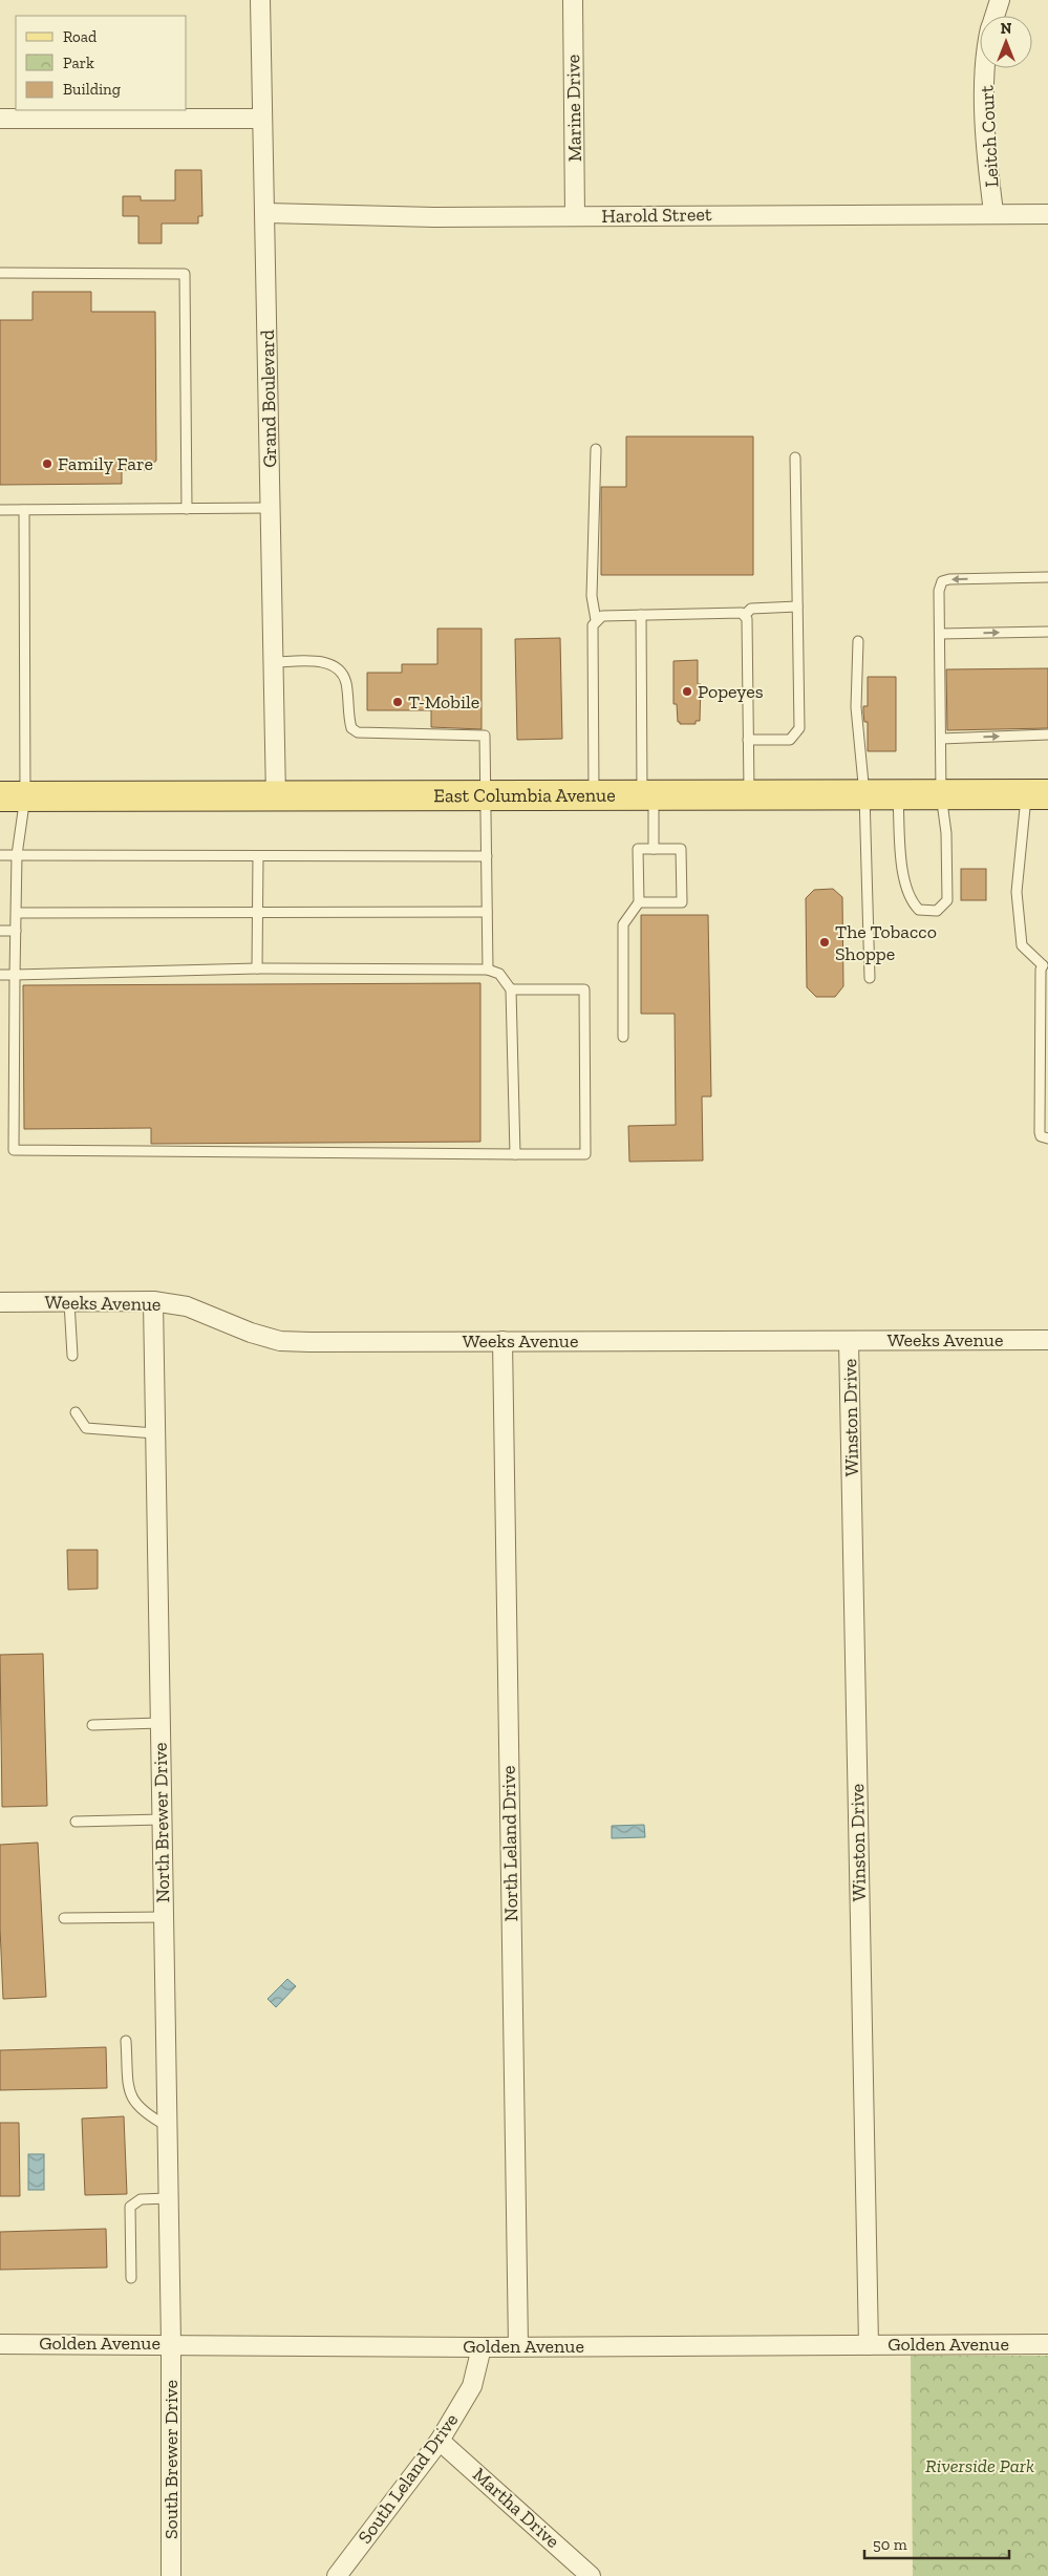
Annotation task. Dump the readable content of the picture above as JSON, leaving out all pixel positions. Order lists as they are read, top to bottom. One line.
{"streets":{"main road":["East Columbia Avenue"],"street":["Marine Drive","Leitch Court","Harold Street","Grand Boulevard","Weeks Avenue","Winston Drive","North Brewer Drive","North Leland Drive","Golden Avenue","South Brewer Drive","South Leland Drive","Martha Drive"]},"crossings":[["Marine Drive","Harold Street"],["Leitch Court","Harold Street"],["Harold Street","Grand Boulevard"],["Grand Boulevard","East Columbia Avenue"],["Weeks Avenue","Winston Drive"],["Weeks Avenue","North Brewer Drive"],["Weeks Avenue","North Leland Drive"],["Winston Drive","Golden Avenue"],["North Brewer Drive","Golden Avenue"],["North Brewer Drive","South Brewer Drive"],["North Leland Drive","Golden Avenue"],["Golden Avenue","South Brewer Drive"],["Golden Avenue","South Leland Drive"],["South Leland Drive","Martha Drive"]],"parks":["Riverside Park"],"places":["Family Fare","Popeyes","T-Mobile","The Tobacco Shoppe"],"legend":["Road","Park","Building"],"scale_bar":"50 m","north":"top"}
